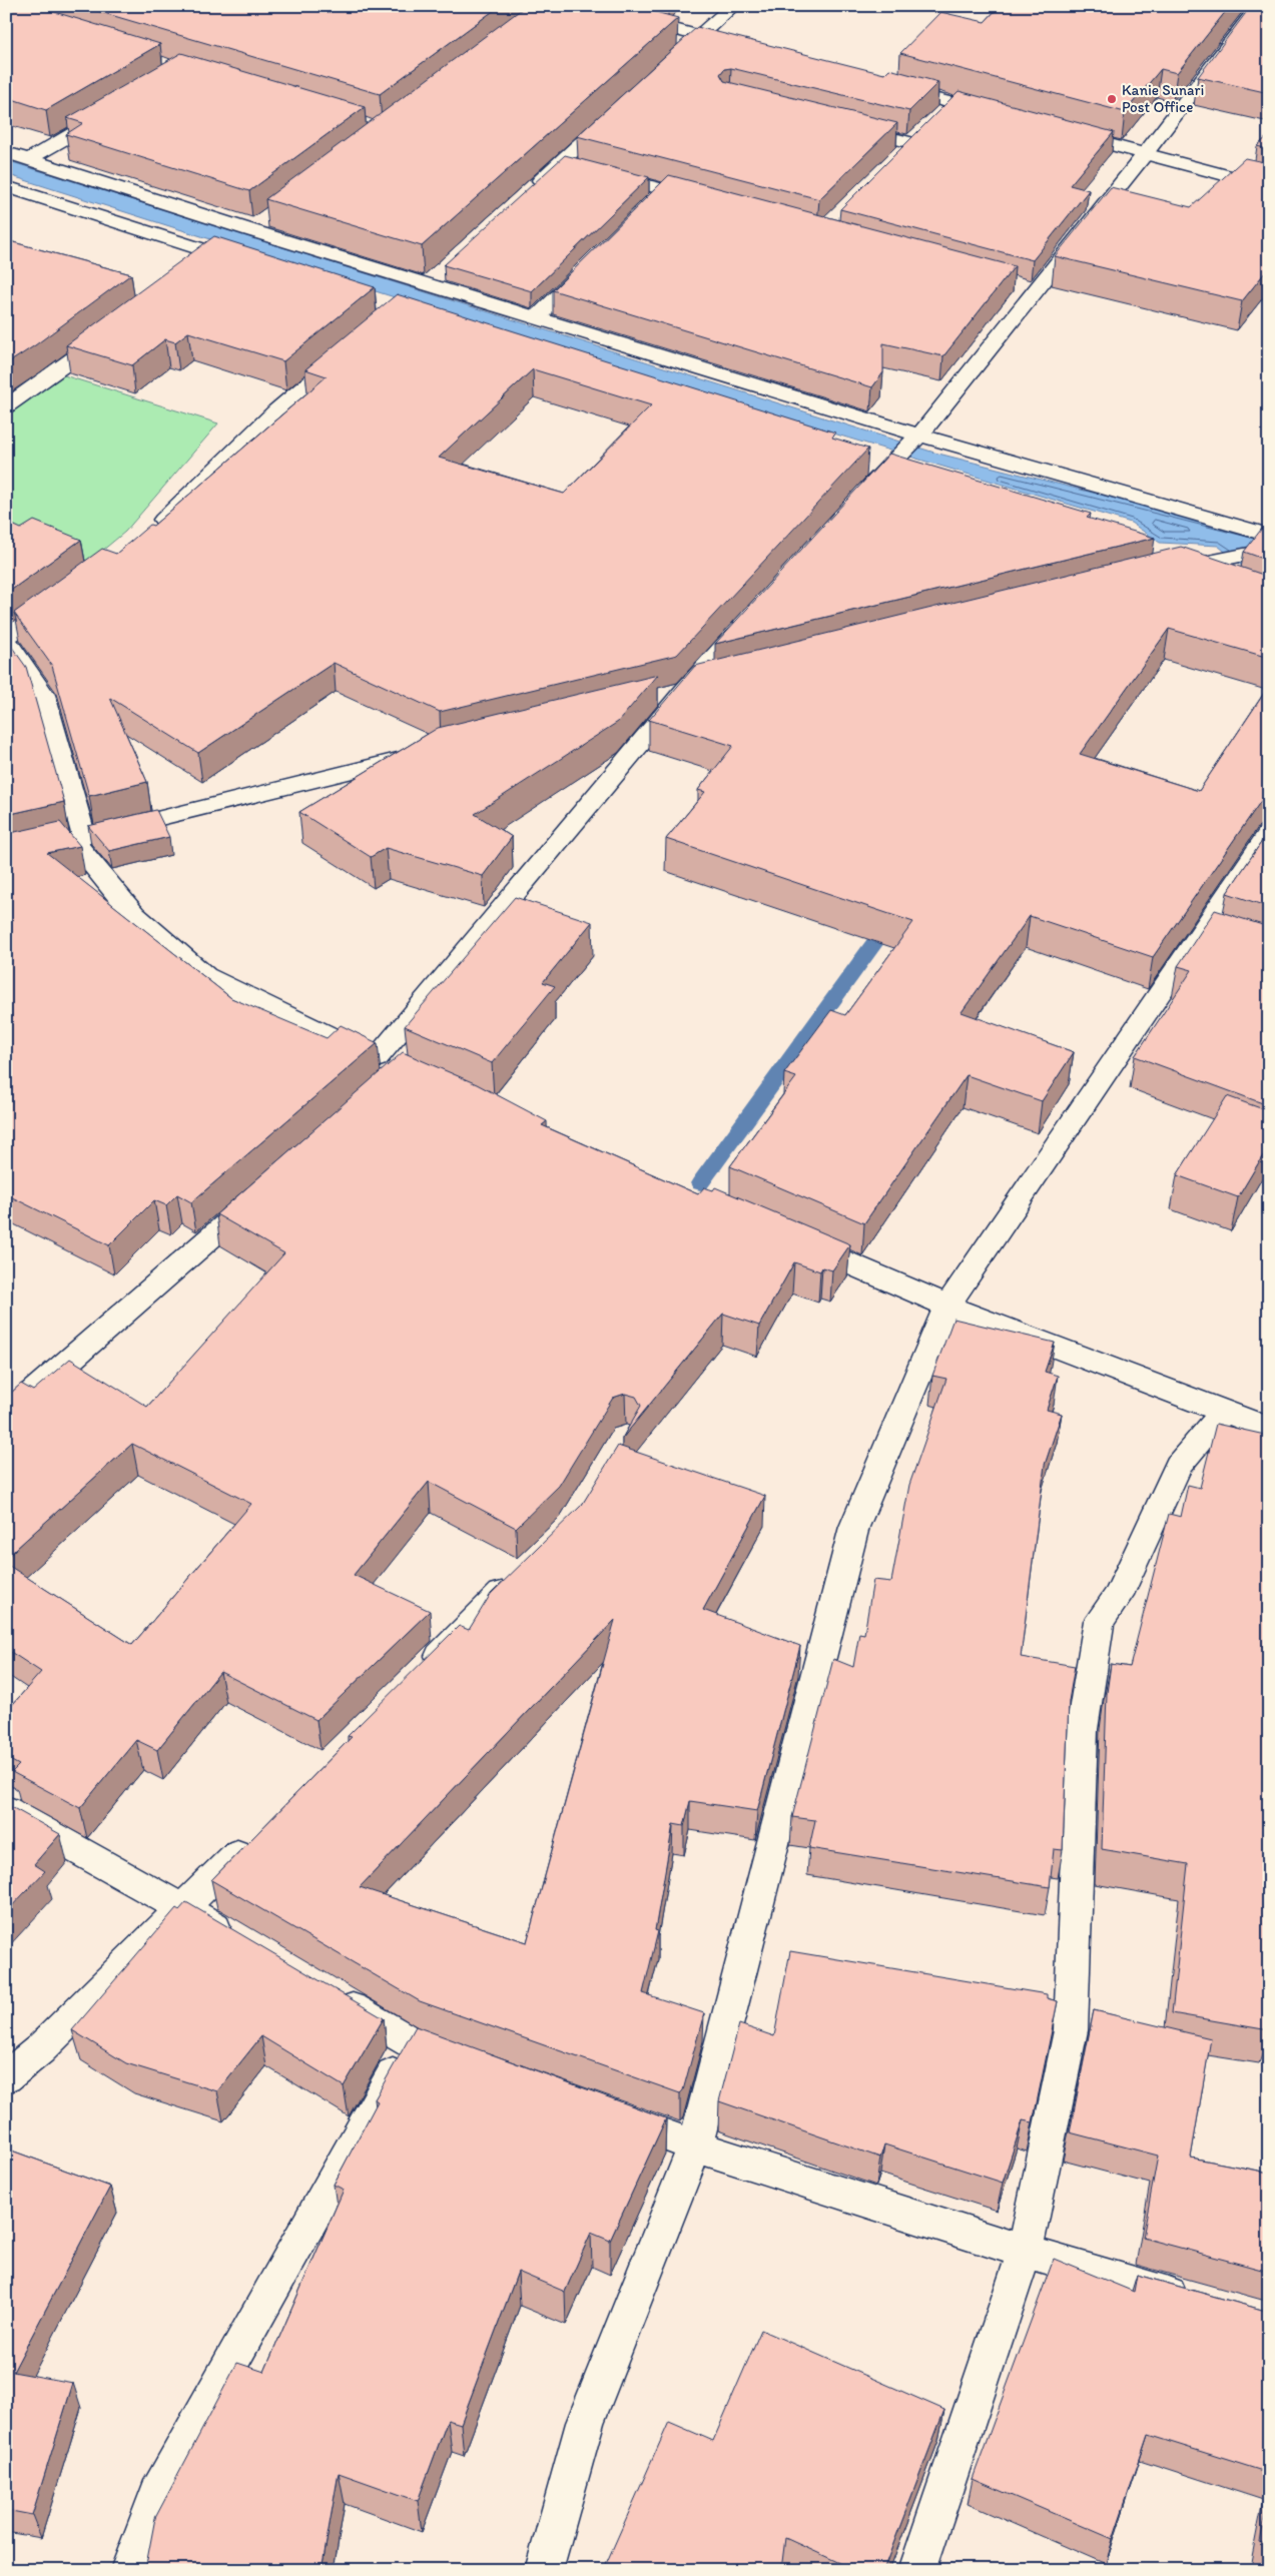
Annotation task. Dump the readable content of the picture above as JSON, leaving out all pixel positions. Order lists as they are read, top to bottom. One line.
{"places":["Kanie Sunari Post Office"]}
